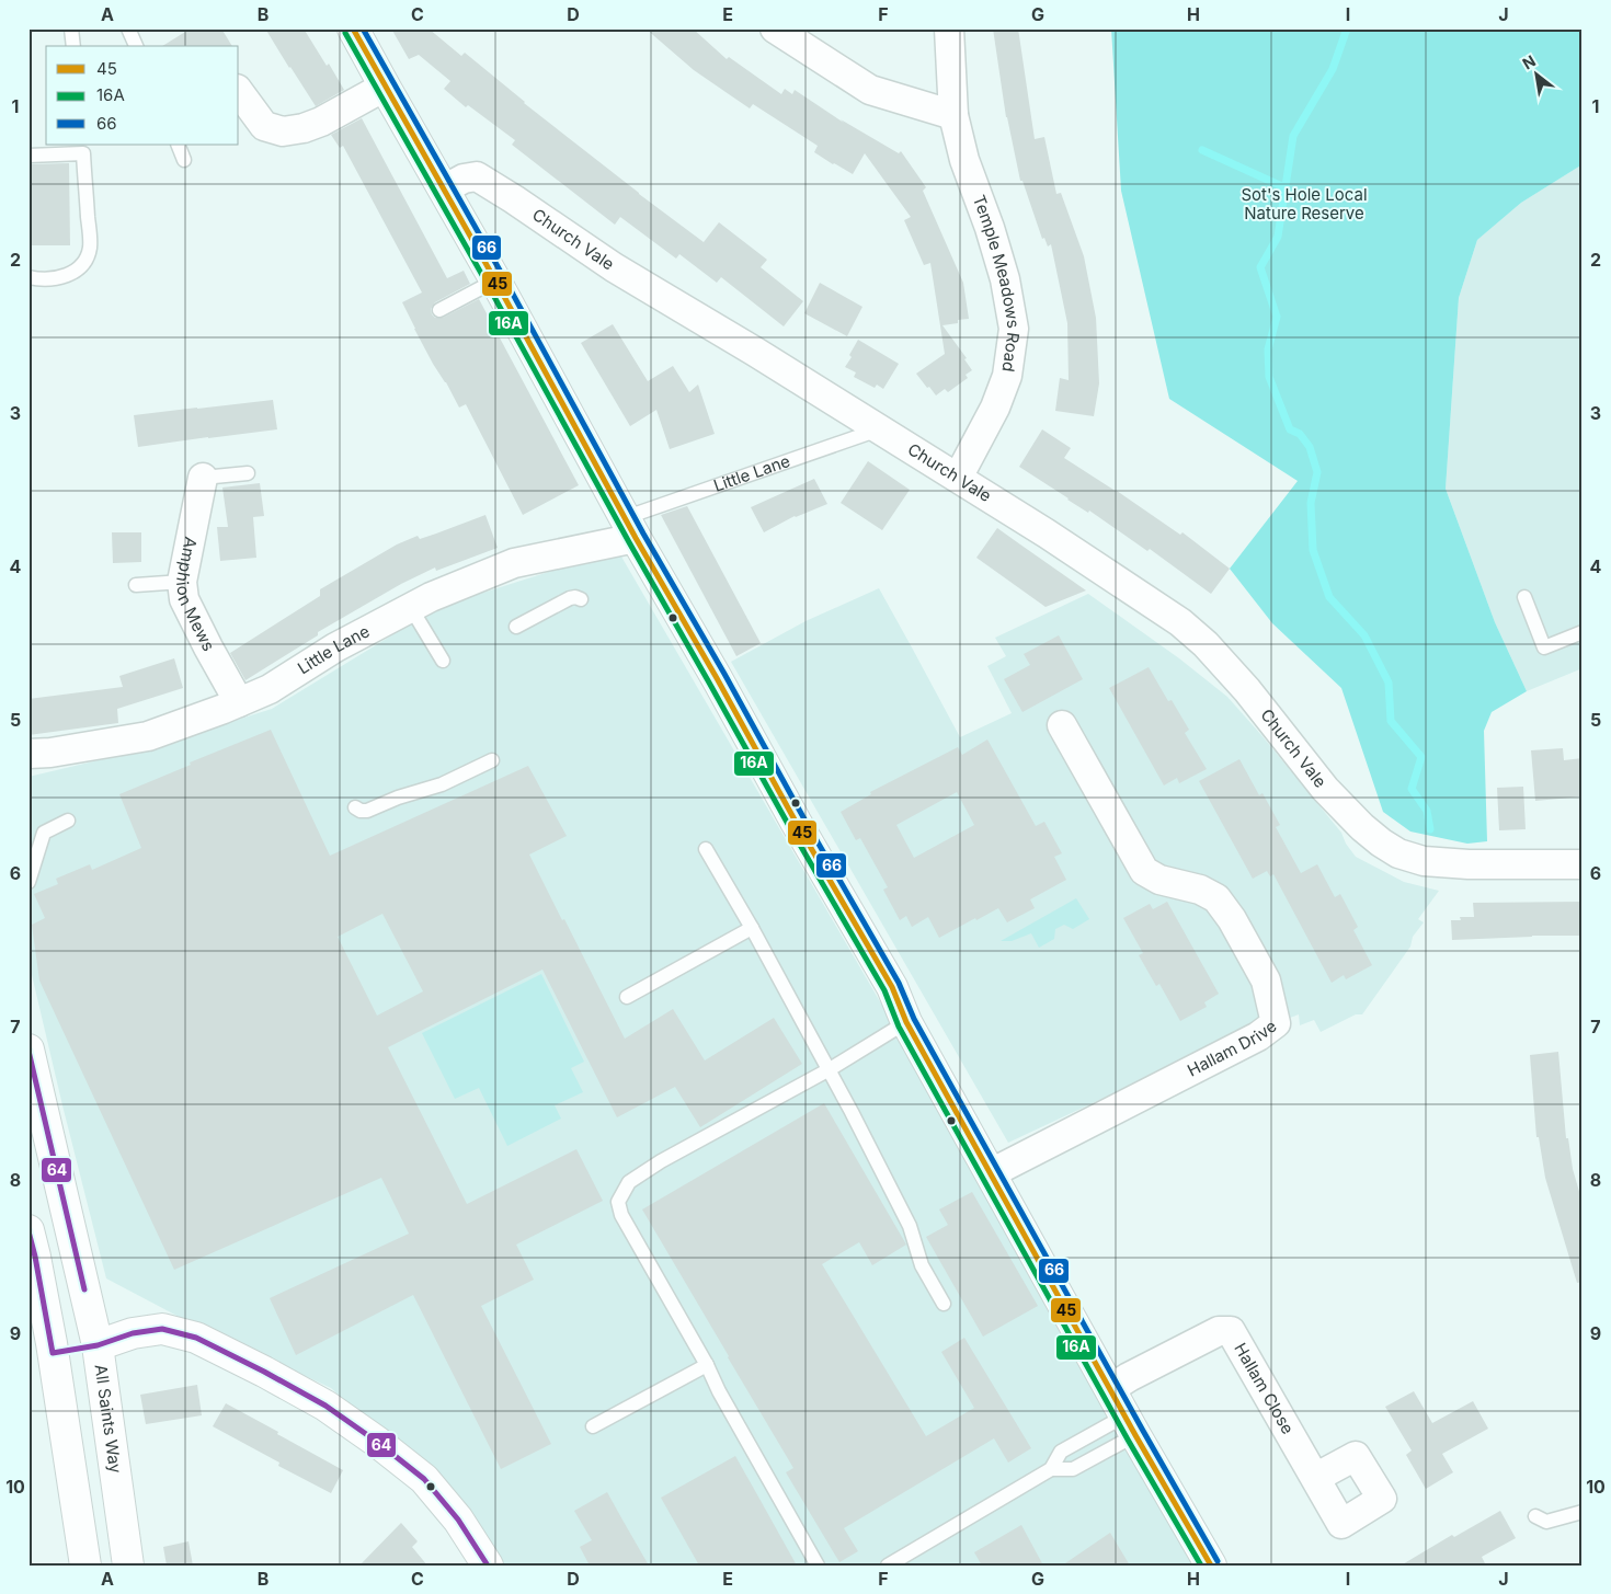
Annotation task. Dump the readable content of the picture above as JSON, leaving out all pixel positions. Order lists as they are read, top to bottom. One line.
{"streets":{"main road":["All Saints Way"],"street":["Church Vale","Temple Meadows Road","Little Lane","Amphion Mews","Hallam Drive","Hallam Close"]},"crossings":[["Church Vale","Temple Meadows Road"],["Church Vale","Little Lane"],["Little Lane","Amphion Mews"]],"parks":["Sot's Hole Local Nature Reserve"],"lines":["transit line 45","transit line 66","transit line 16A","transit line 64"],"legend":["45","16A","66"],"north":"top left","grid":{"columns":["A","B","C","D","E","F","G","H","I","J"],"rows":["1","2","3","4","5","6","7","8","9","10"]}}
